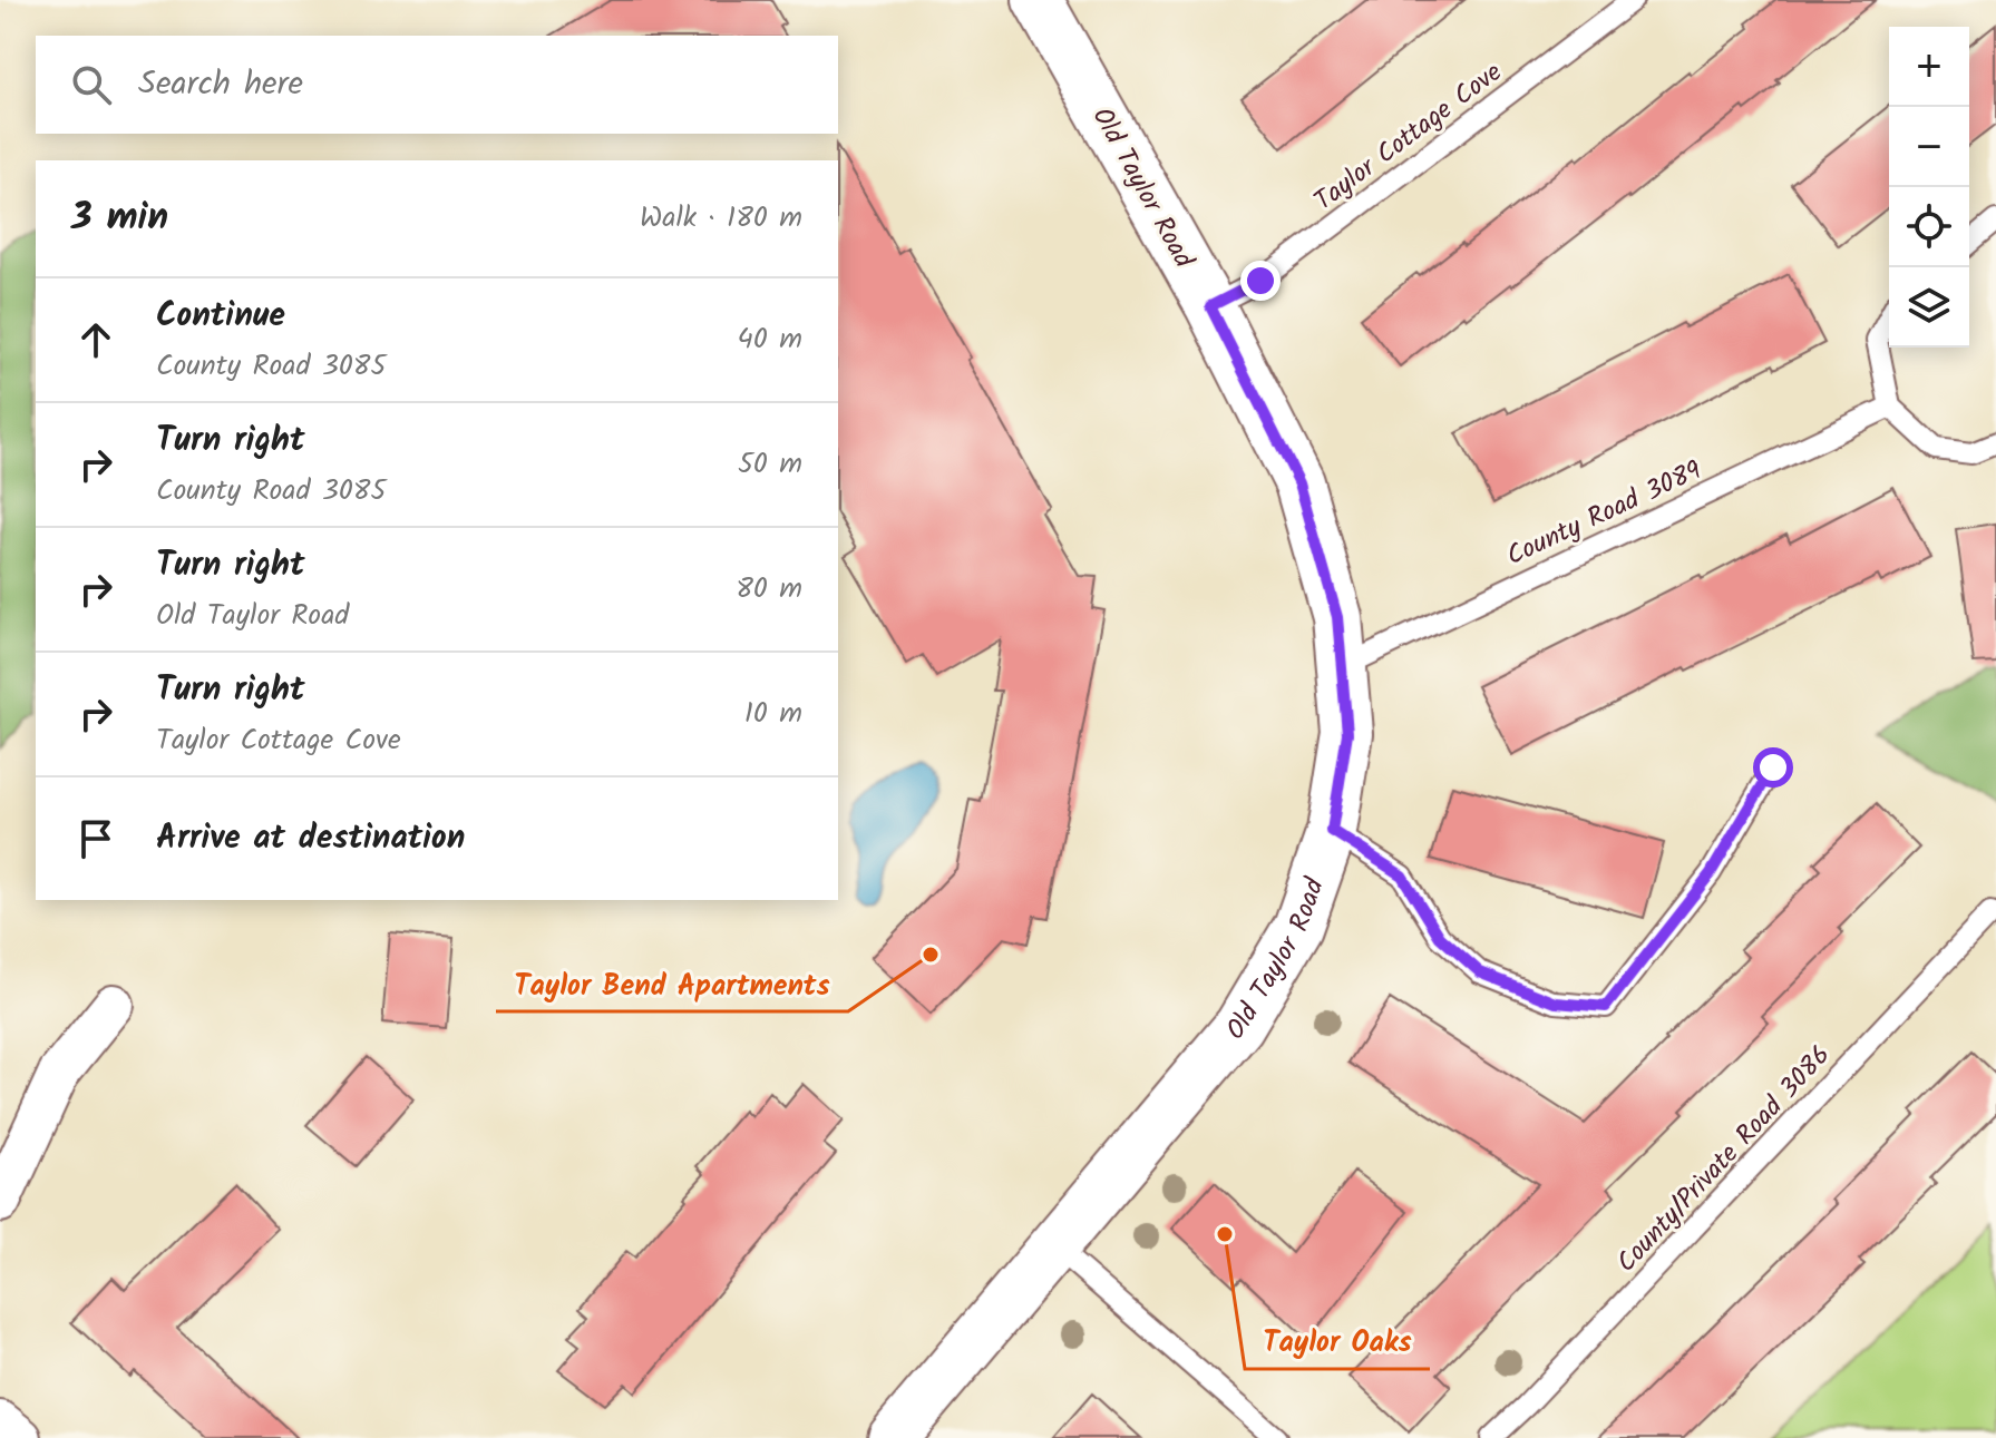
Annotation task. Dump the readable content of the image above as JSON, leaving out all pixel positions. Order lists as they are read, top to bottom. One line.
{"streets":{"street":["Old Taylor Road"],"lane":["Taylor Cottage Cove","County Road 3089","County/Private Road 3086"]},"crossings":[["Taylor Cottage Cove","Old Taylor Road"],["Old Taylor Road","County Road 3089"]],"places":["Taylor Bend Apartments","Taylor Oaks"],"page":{"map_buttons":["+","−"],"search":"Search here","heading":["3 min","Walk · 180 m"],"list":[["Continue","County Road 3085","40 m"],["Turn right","County Road 3085","50 m"],["Turn right","Old Taylor Road","80 m"],["Turn right","Taylor Cottage Cove","10 m"],"Arrive at destination"]}}
